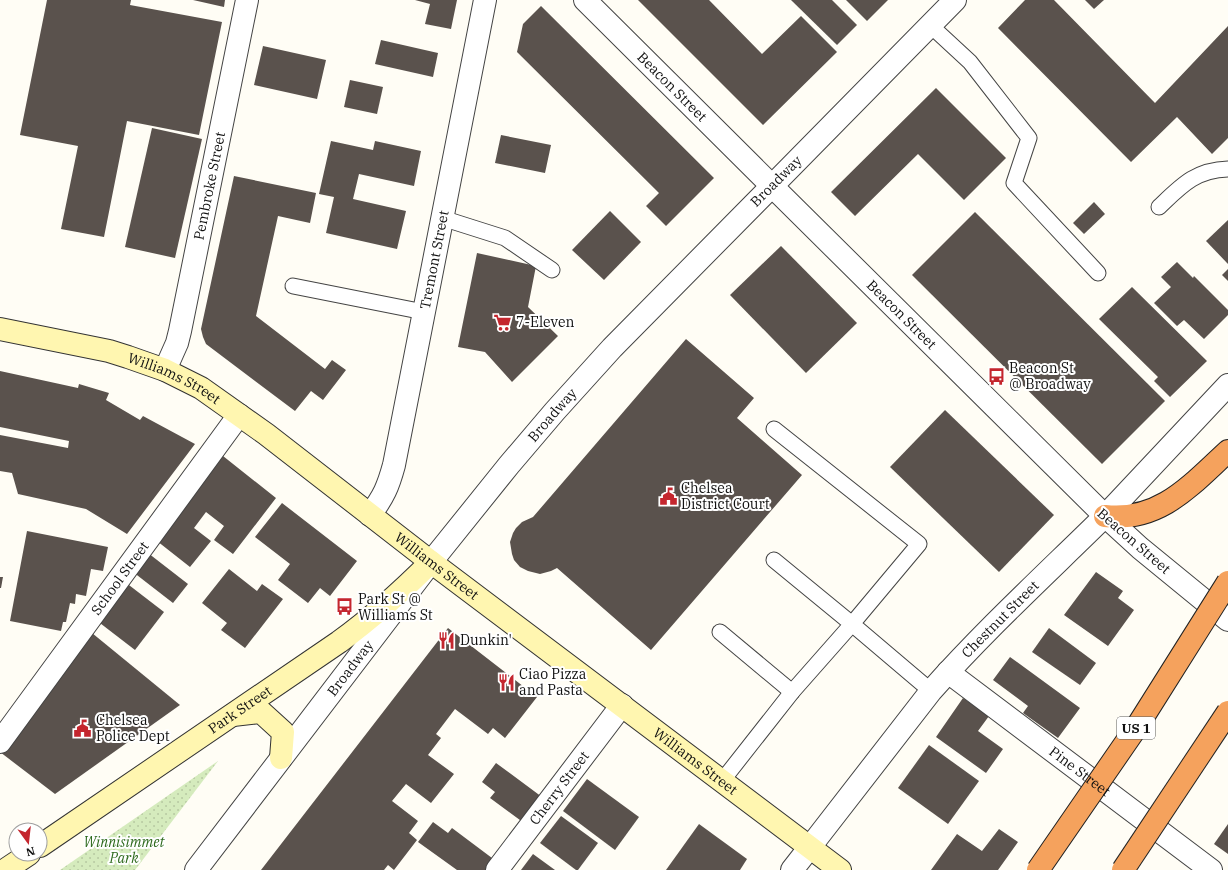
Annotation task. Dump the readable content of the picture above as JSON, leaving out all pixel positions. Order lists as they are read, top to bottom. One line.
{"streets":{"highway":["US 1"],"main road":["Williams Street","Park Street"],"street":["Beacon Street","Broadway","Pembroke Street","Tremont Street","School Street","Chestnut Street","Pine Street","Cherry Street"]},"crossings":[["Beacon Street","Broadway"],["Beacon Street","Chestnut Street"],["Broadway","Williams Street"],["Broadway","Park Street"],["Pembroke Street","Williams Street"],["Tremont Street","Williams Street"],["Williams Street","School Street"],["Williams Street","Chestnut Street"],["Williams Street","Park Street"],["Williams Street","Cherry Street"],["Chestnut Street","Pine Street"]],"parks":["Winnisimmet Park"],"places":{"supermarket":["7-Eleven"],"bus stop":["Beacon St @ Broadway","Park St @ Williams St"],"public building":["Chelsea District Court","Chelsea Police Dept"],"restaurant":["Dunkin'","Ciao Pizza and Pasta"]},"north":"bottom"}
